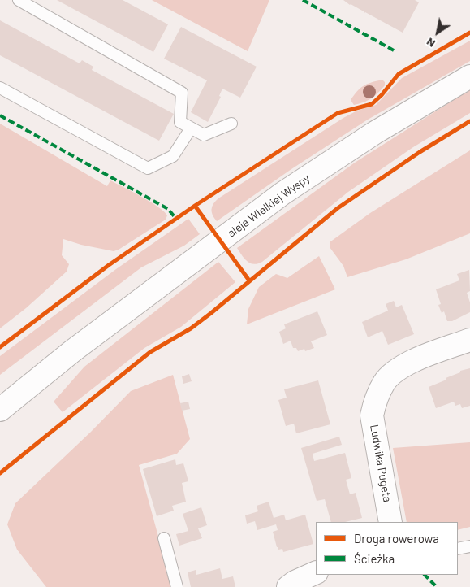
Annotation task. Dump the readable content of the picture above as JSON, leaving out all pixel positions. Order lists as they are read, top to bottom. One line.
{"streets":{"main road":["aleja Wielkiej Wyspy","Ludwika Pugeta"]},"legend":["Droga rowerowa","Ścieżka"],"north":"bottom left"}
